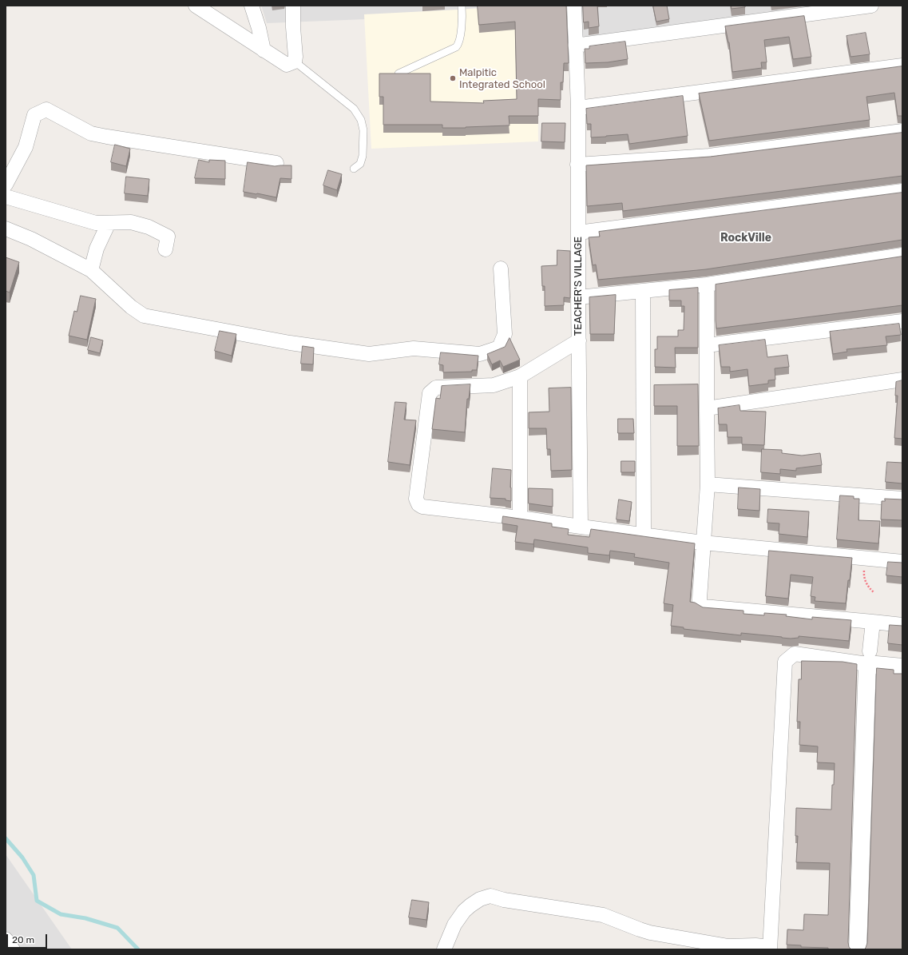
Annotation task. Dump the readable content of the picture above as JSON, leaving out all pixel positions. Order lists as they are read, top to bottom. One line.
{"streets":{"street":["TEACHER'S VILLAGE"]},"districts":["RockVille"],"places":["Malpitic Integrated School"],"scale_bar":"20 m"}
